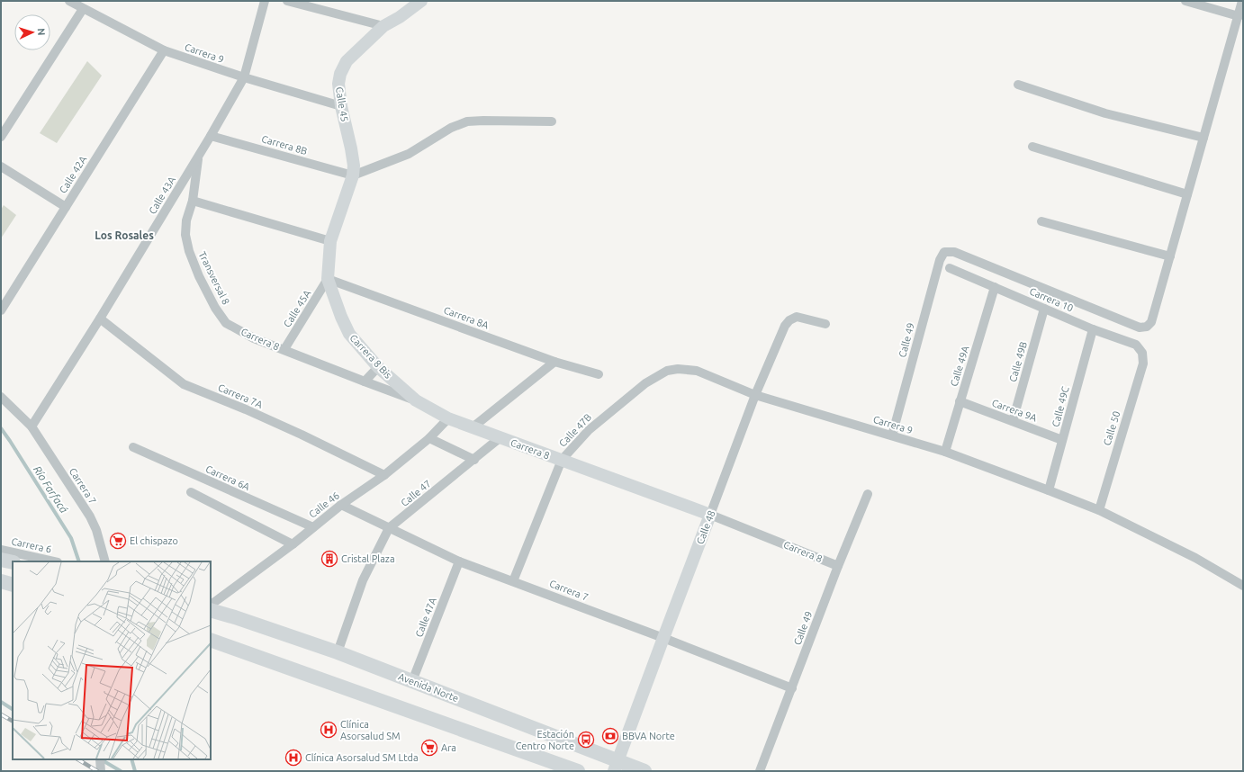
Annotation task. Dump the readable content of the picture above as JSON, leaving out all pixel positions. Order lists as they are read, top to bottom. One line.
{"streets":{"main road":["Avenida Norte"],"street":["Carrera 9","Calle 45","Carrera 8B","Calle 42A","Calle 43A","Transversal 8","Carrera 10","Calle 45A","Carrera 8A","Carrera 8","Calle 49","Carrera 8 Bis","Calle 49B","Calle 49A","Carrera 7A","Calle 49C","Carrera 9A","Calle 50","Calle 47B","Carrera 6A","Carrera 7","Calle 47","Calle 46","Calle 48","Carrera 6","Calle 47A"]},"crossings":[["Carrera 9","Calle 45"],["Carrera 9","Calle 42A"],["Carrera 9","Calle 43A"],["Carrera 9","Calle 49"],["Carrera 9","Calle 49A"],["Carrera 9","Calle 49C"],["Carrera 9","Calle 50"],["Carrera 9","Calle 47B"],["Carrera 9","Calle 48"],["Calle 45","Carrera 8B"],["Calle 45","Carrera 8 Bis"],["Carrera 8B","Calle 43A"],["Calle 43A","Transversal 8"],["Calle 43A","Carrera 7A"],["Calle 43A","Carrera 7"],["Transversal 8","Carrera 8"],["Carrera 10","Calle 49B"],["Carrera 10","Calle 49A"],["Carrera 10","Calle 49C"],["Carrera 10","Calle 50"],["Calle 45A","Carrera 8A"],["Calle 45A","Carrera 8"],["Calle 45A","Carrera 8 Bis"],["Carrera 8A","Carrera 8 Bis"],["Carrera 8","Calle 49"],["Carrera 8","Carrera 8 Bis"],["Carrera 8","Calle 47B"],["Carrera 8","Calle 47"],["Carrera 8","Calle 46"],["Carrera 8","Calle 48"],["Calle 49","Carrera 7"],["Calle 49B","Carrera 9A"],["Calle 49A","Carrera 9A"],["Carrera 7A","Calle 46"],["Calle 49C","Carrera 9A"],["Calle 47B","Carrera 7"],["Carrera 6A","Calle 46"],["Carrera 7","Calle 47"],["Carrera 7","Calle 46"],["Carrera 7","Calle 48"],["Carrera 7","Calle 47A"],["Calle 47","Avenida Norte"],["Calle 48","Avenida Norte"],["Calle 47A","Avenida Norte"]],"districts":["Los Rosales"],"water":["Río Farfacá"],"places":{"supermarket":["El chispazo","Ara"],"building":["Cristal Plaza"],"hospital":["Clínica Asorsalud SM","Clínica Asorsalud SM Ltda"],"bank":["BBVA Norte"],"bus stop":["Estación Centro Norte"]},"north":"right"}
